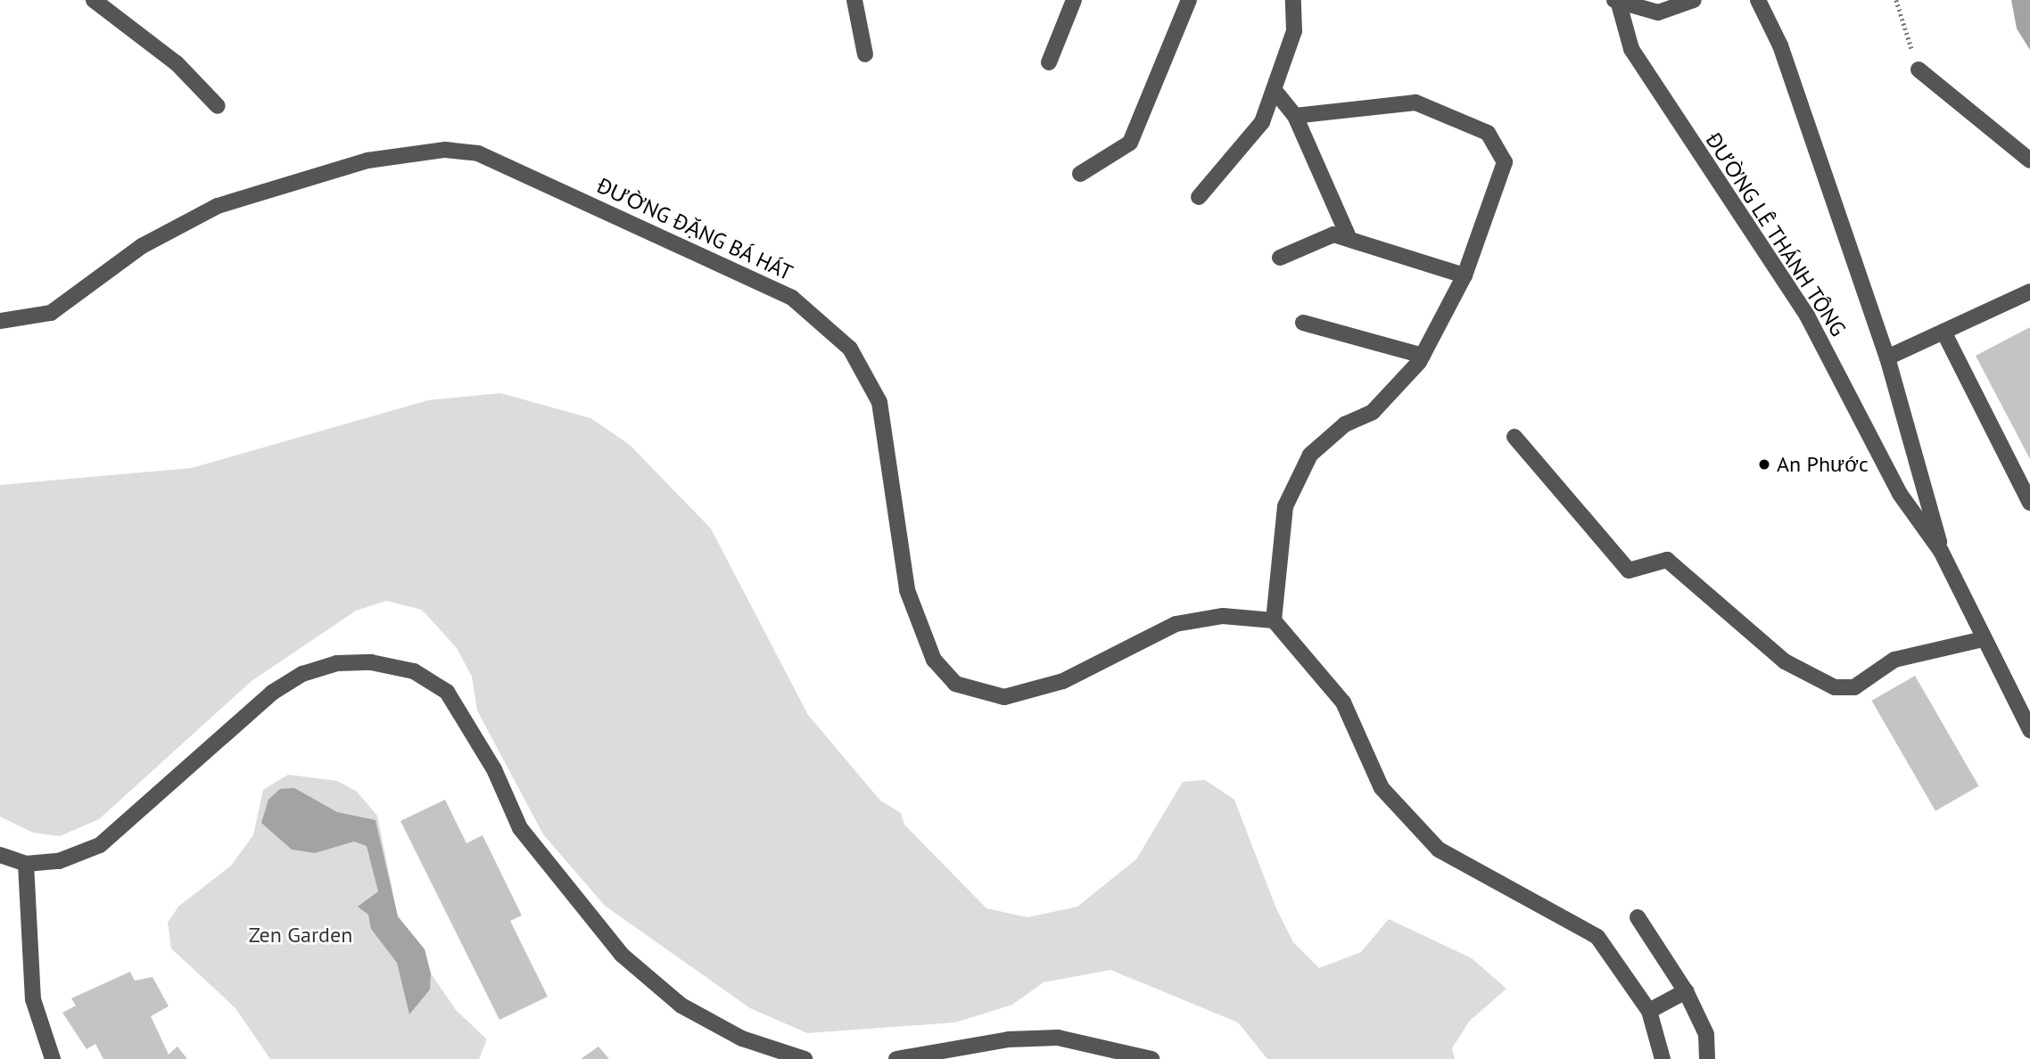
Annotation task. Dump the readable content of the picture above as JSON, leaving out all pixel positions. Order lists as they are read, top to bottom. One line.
{"streets":{"street":["ĐƯỜNG ĐẶNG BÁ HÁT","ĐƯỜNG LÊ THÁNH TÔNG"]},"parks":["Zen Garden"],"places":["An Phước"]}
